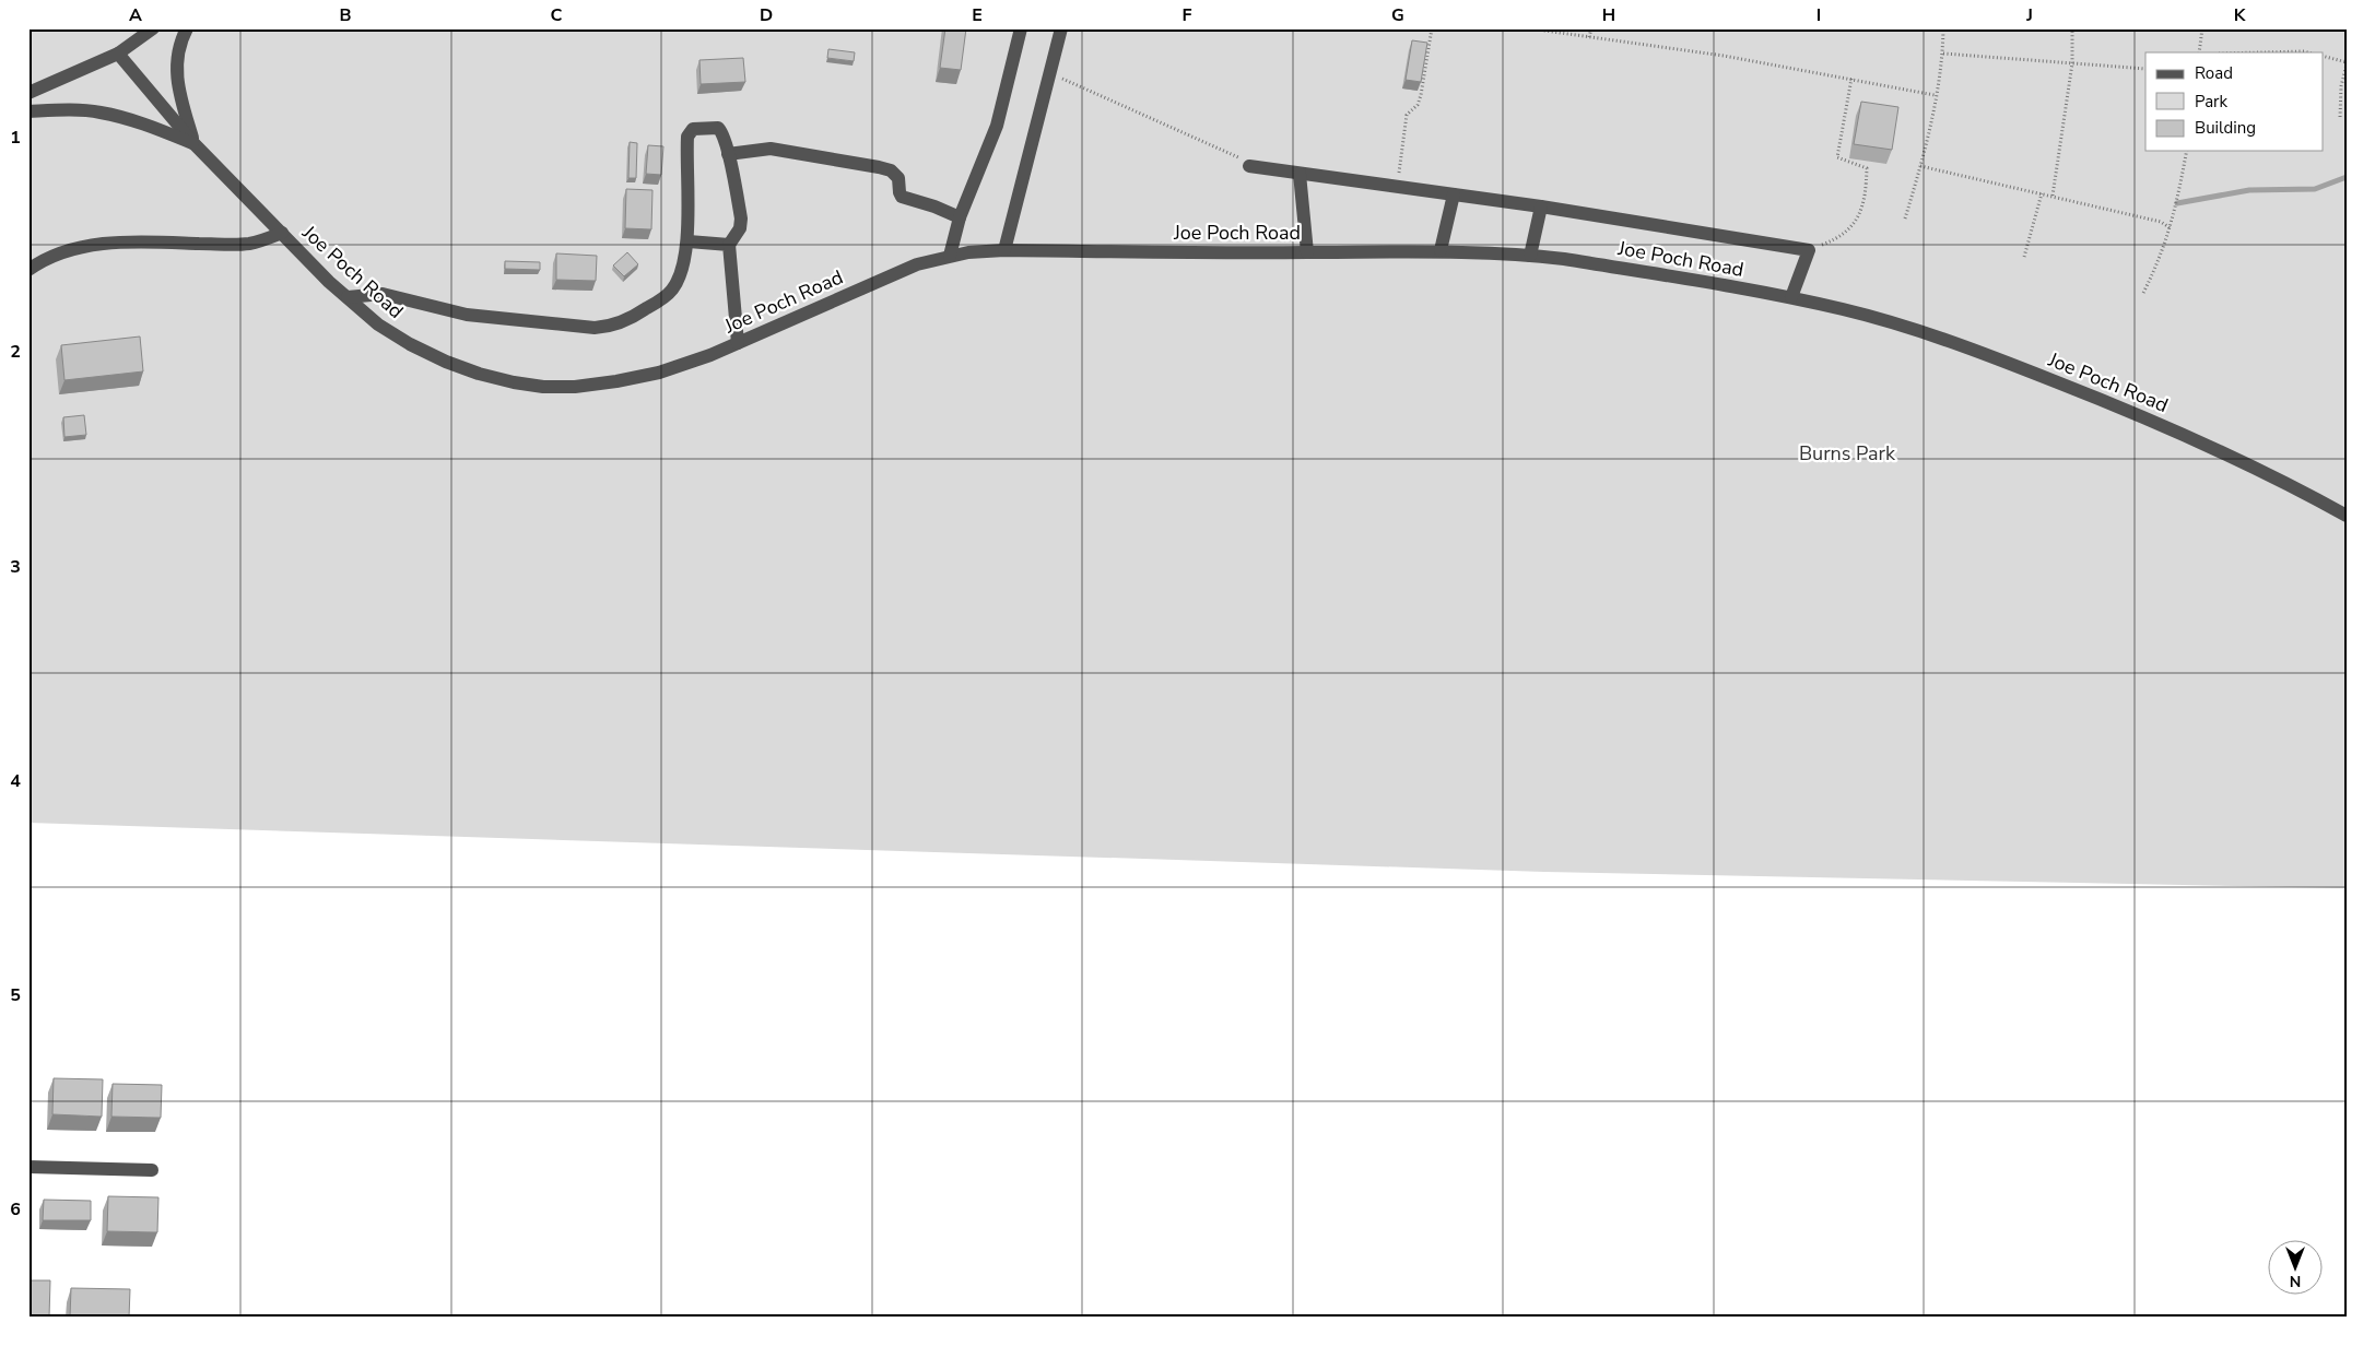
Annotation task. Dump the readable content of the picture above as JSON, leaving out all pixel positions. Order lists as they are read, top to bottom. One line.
{"streets":{"street":["Joe Poch Road"]},"parks":["Burns Park"],"legend":["Road","Park","Building"],"north":"bottom","grid":{"columns":["A","B","C","D","E","F","G","H","I","J","K"],"rows":["1","2","3","4","5","6"]}}
